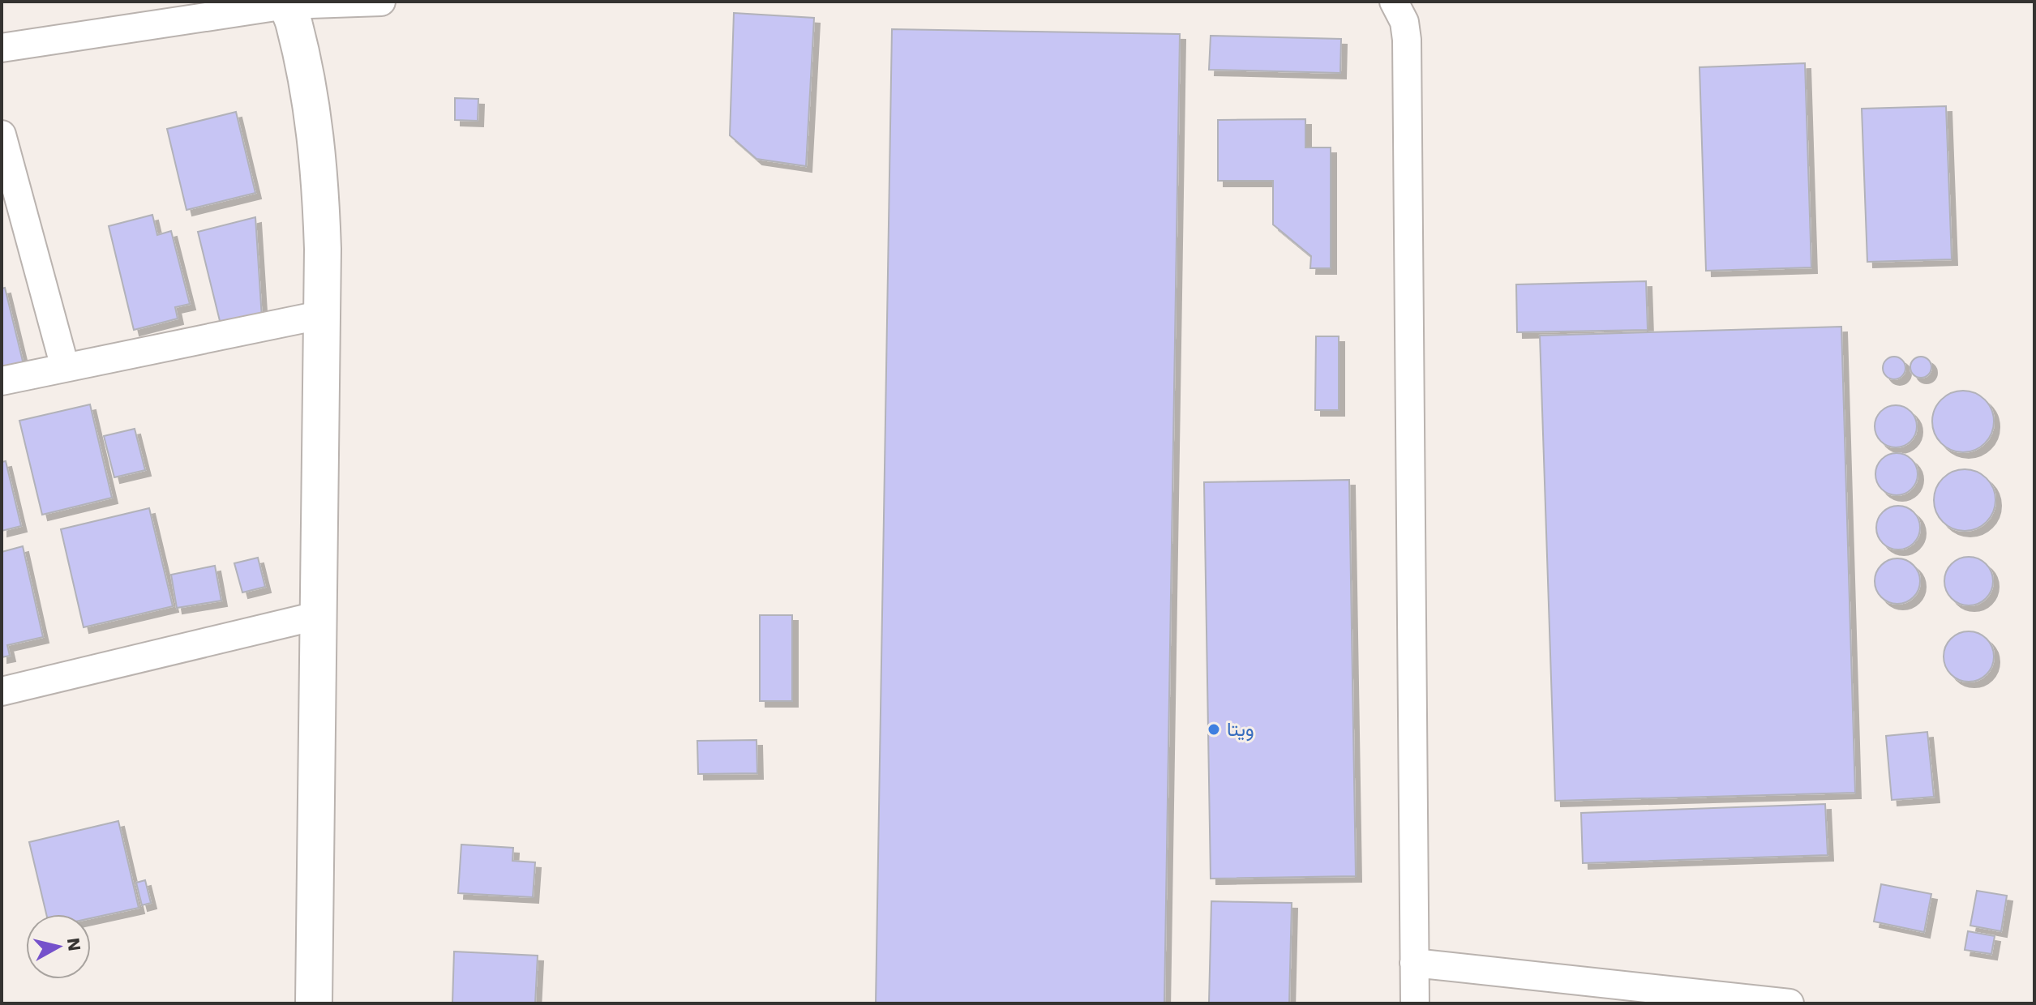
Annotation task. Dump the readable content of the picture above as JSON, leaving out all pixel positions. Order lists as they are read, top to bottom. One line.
{"places":["ويتا"],"north":"right"}
